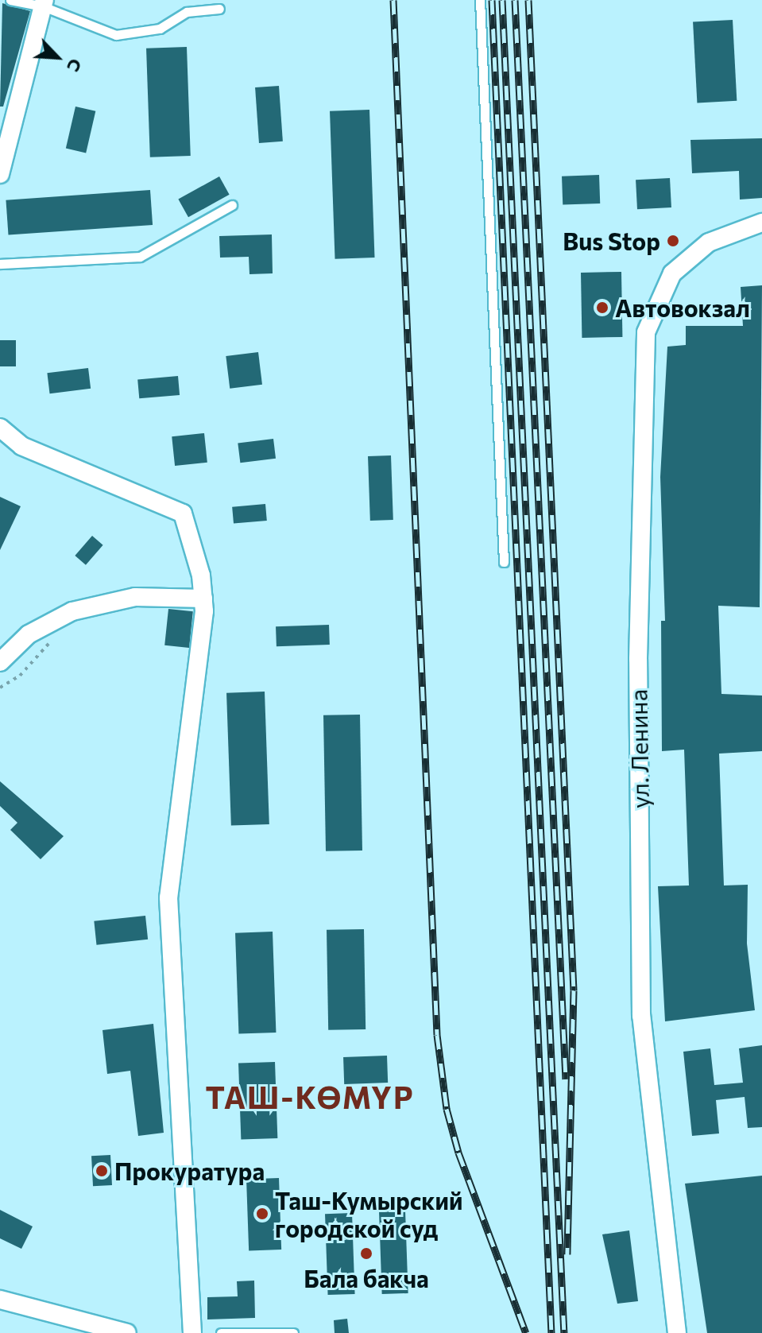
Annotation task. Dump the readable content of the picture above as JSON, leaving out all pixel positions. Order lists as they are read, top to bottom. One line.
{"streets":{"street":["ул. Ленина"]},"districts":["ТАШ-КӨМҮР"],"places":["Bus Stop","Автовокзал","Прокуратура","Таш-Кумырский городской суд","Бала бакча"],"north":"bottom right"}
